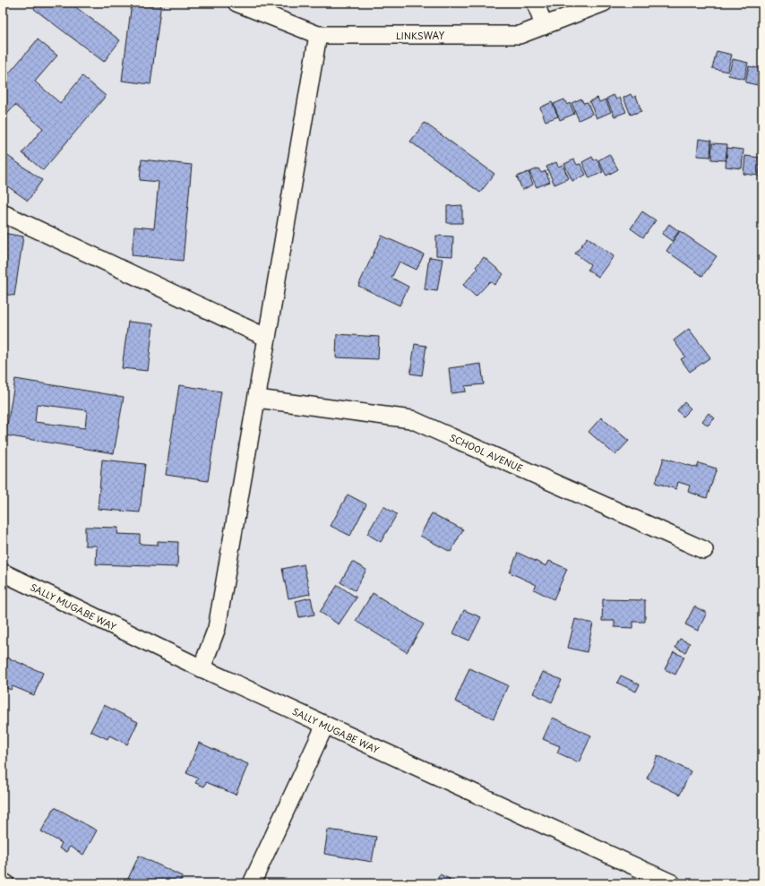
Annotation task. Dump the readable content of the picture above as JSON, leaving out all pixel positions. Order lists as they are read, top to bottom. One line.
{"streets":{"street":["LINKSWAY","SCHOOL AVENUE","SALLY MUGABE WAY"]}}
